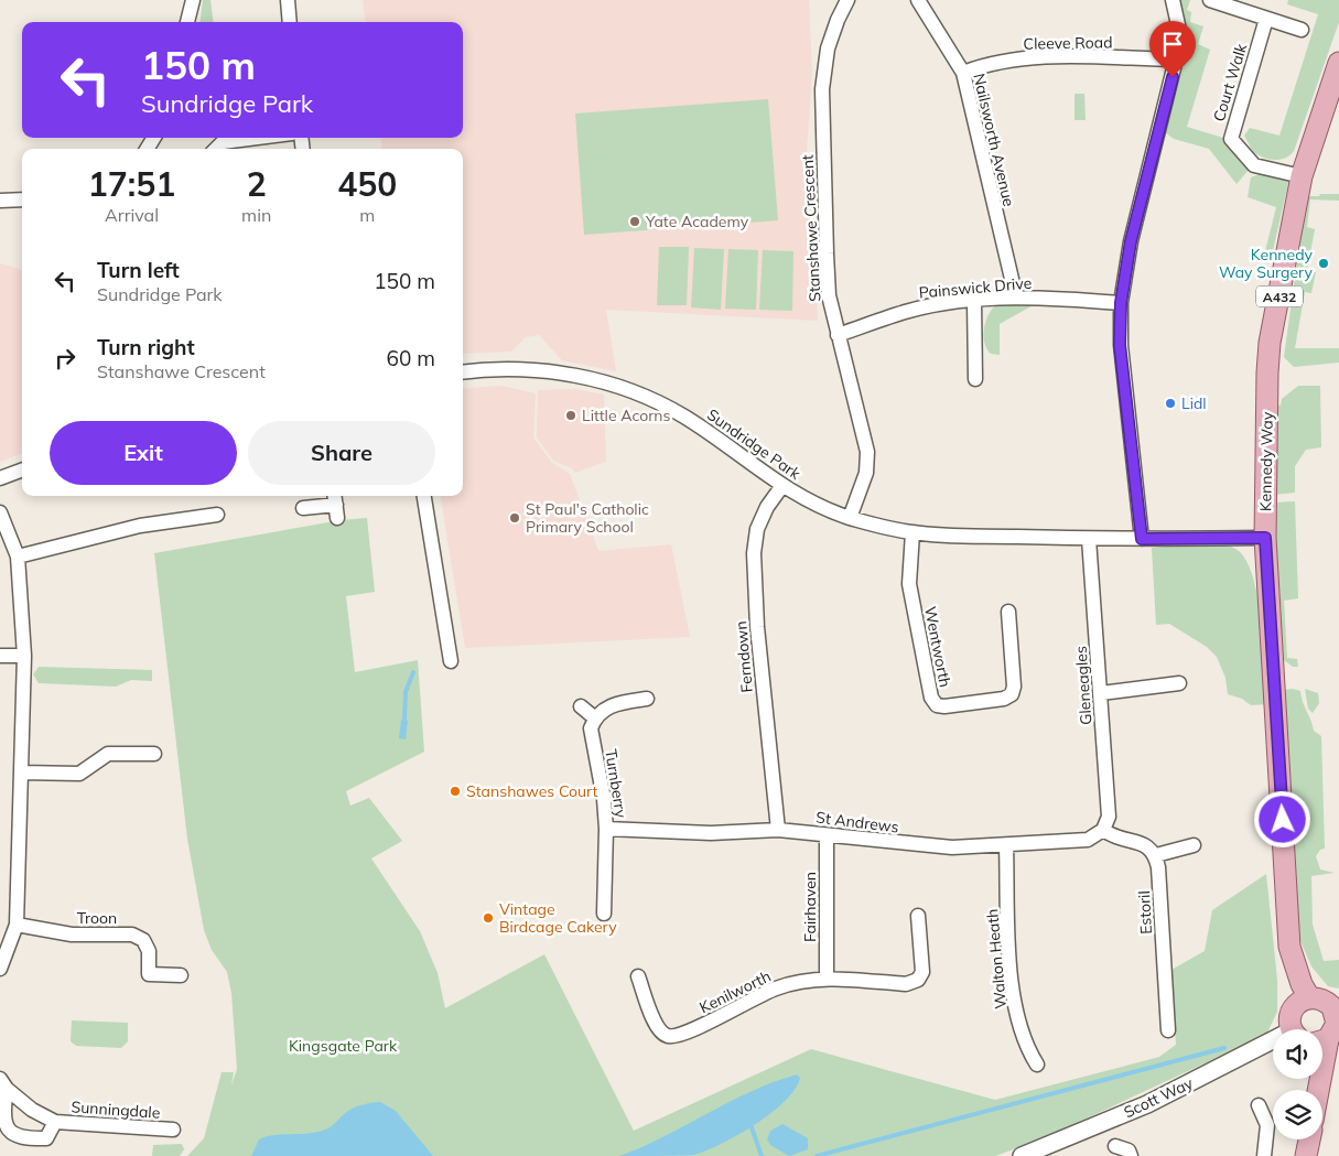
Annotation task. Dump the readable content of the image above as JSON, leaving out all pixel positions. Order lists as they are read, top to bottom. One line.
{"streets":{"main road":["A432","Kennedy Way"],"street":["Cleeve Road","Court Walk","Nailsworth Avenue","Stanshawe Crescent","Painswick Drive","Sundridge Park","Wentworth","Ferndown","Gleneagles","Turnberry","St Andrews","Fairhaven","Estoril","Troon","Walton Heath","Kenilworth","Scott Way","Sunningdale"]},"crossings":[["Cleeve Road","Nailsworth Avenue"],["Court Walk","Kennedy Way"],["Nailsworth Avenue","Painswick Drive"],["Stanshawe Crescent","Painswick Drive"],["Stanshawe Crescent","Sundridge Park"],["Sundridge Park","Kennedy Way"],["Sundridge Park","Wentworth"],["Sundridge Park","Ferndown"],["Sundridge Park","Gleneagles"],["Ferndown","St Andrews"],["Gleneagles","St Andrews"],["Turnberry","St Andrews"],["St Andrews","Fairhaven"],["St Andrews","Walton Heath"],["Fairhaven","Kenilworth"]],"parks":["Kingsgate Park"],"places":["Yate Academy","Kennedy Way Surgery","Lidl","Little Acorns","St Paul's Catholic Primary School","Stanshawes Court","Vintage Birdcage Cakery"],"page":{"turn":["150 m","Sundridge Park"],"eta":["17:51","Arrival","2","min","450","m"],"list":[{"name":"Turn left","note":"Sundridge Park","value":"150 m"},{"name":"Turn right","note":"Stanshawe Crescent","value":"60 m"}],"buttons":["Exit","Share"]}}
